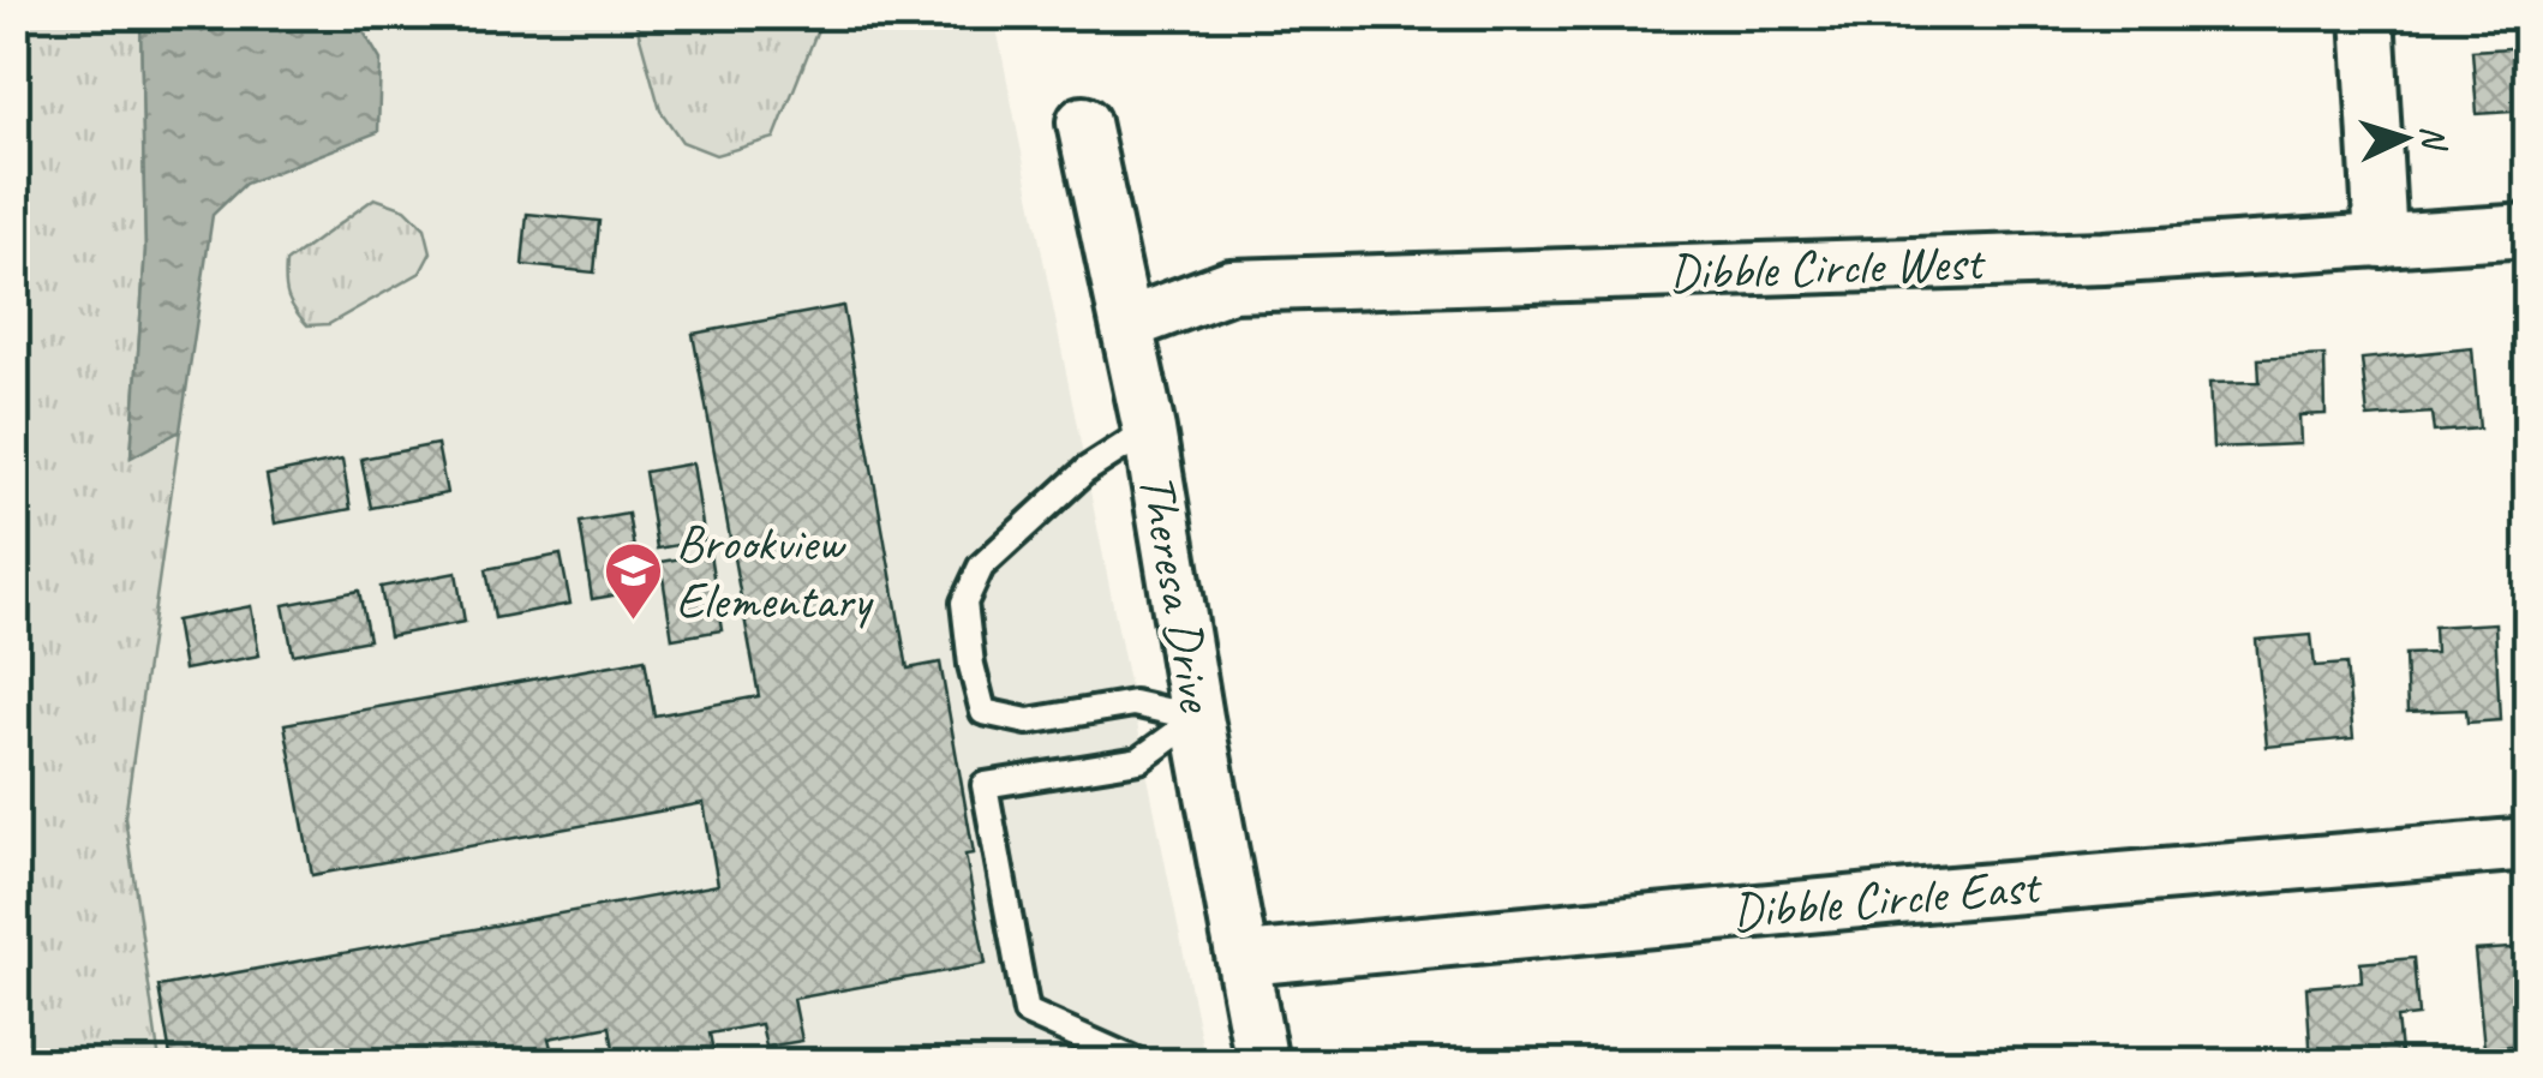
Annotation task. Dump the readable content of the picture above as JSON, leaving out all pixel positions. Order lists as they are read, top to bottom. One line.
{"streets":{"street":["Dibble Circle West","Theresa Drive","Dibble Circle East"]},"crossings":[["Dibble Circle West","Theresa Drive"],["Theresa Drive","Dibble Circle East"]],"places":{"school or university":["Brookview Elementary"]},"north":"right"}
